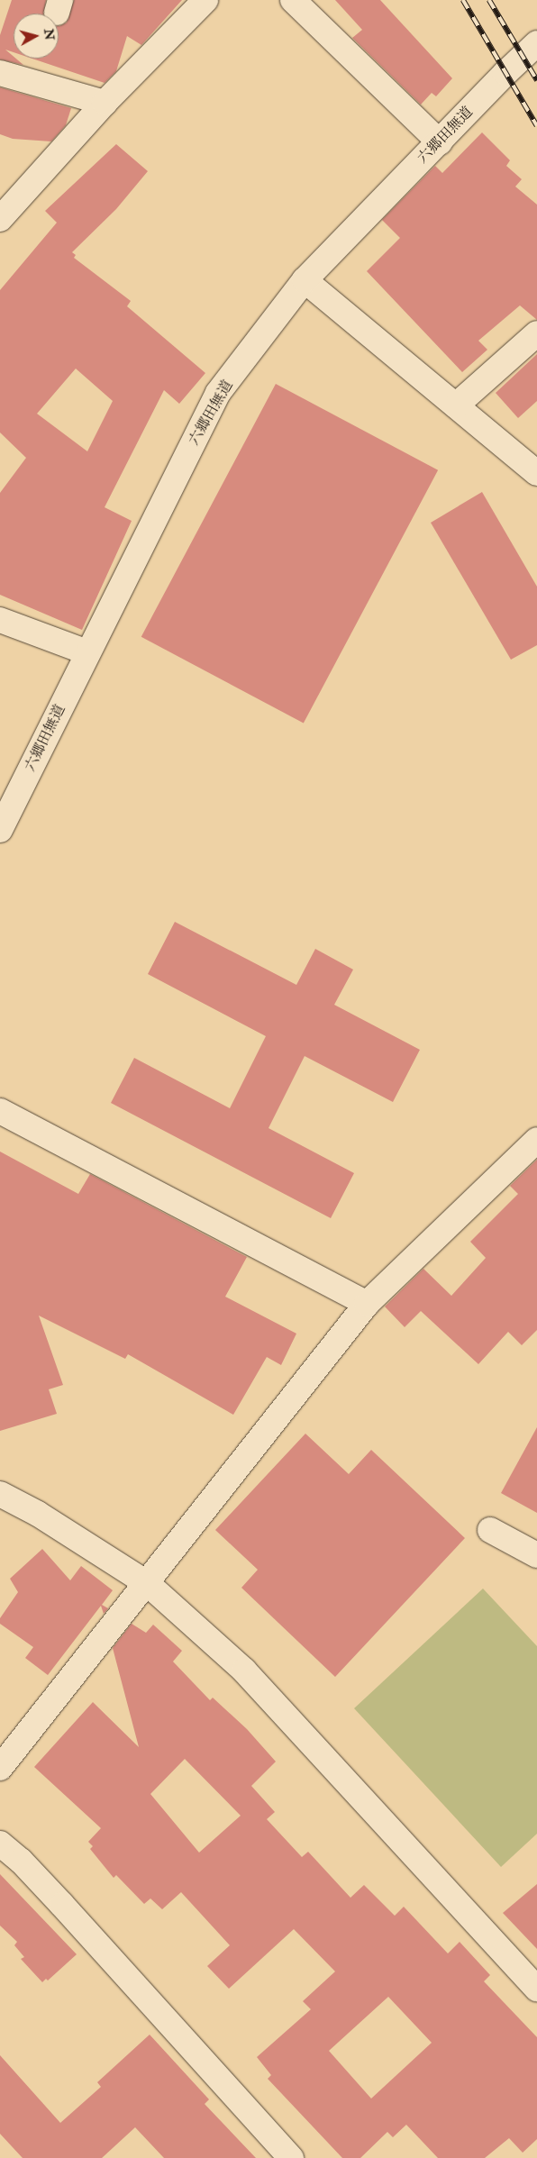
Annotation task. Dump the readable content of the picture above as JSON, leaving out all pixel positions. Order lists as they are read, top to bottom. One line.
{"streets":{"street":["六郷田無道"]},"north":"right"}
